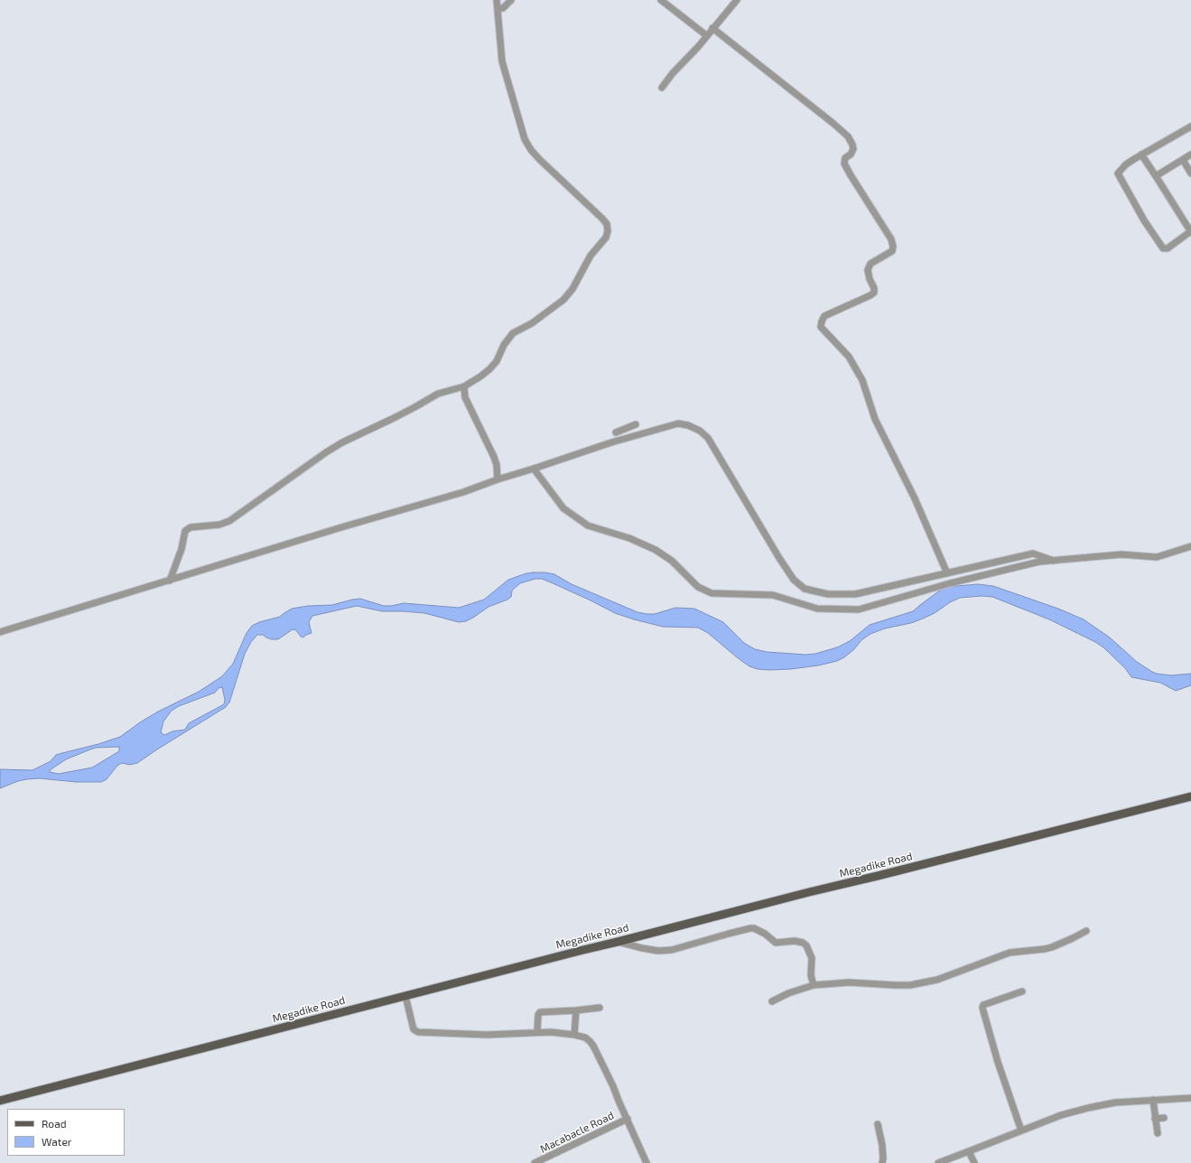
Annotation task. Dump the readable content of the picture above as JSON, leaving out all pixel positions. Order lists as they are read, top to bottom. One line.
{"streets":{"main road":["Megadike Road"],"street":["Macabacle Road"]},"legend":["Road","Water"]}
